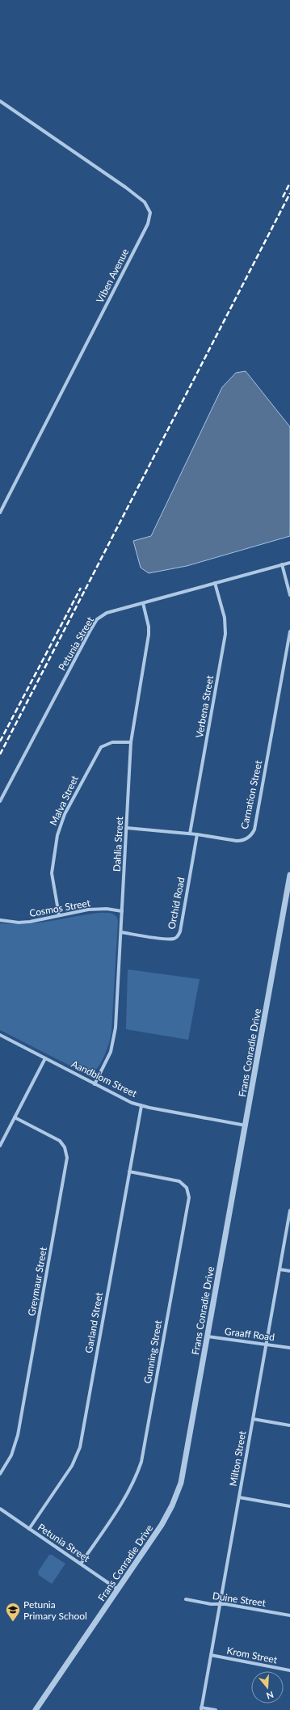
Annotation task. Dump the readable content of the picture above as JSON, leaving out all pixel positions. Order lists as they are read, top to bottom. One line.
{"streets":{"street":["Viben Avenue","Petunia Street","Verbena Street","Carnation Street","Malva Street","Dahlia Street","Orchid Road","Cosmos Street","Frans Conradie Drive","Aandblom Street","Greymaur Street","Garland Street","Graaff Road","Gunning Street","Milton Street","Duine Street","Krom Street"]},"crossings":[["Petunia Street","Verbena Street"],["Petunia Street","Dahlia Street"],["Petunia Street","Frans Conradie Drive"],["Petunia Street","Garland Street"],["Petunia Street","Gunning Street"],["Verbena Street","Carnation Street"],["Carnation Street","Dahlia Street"],["Carnation Street","Orchid Road"],["Malva Street","Dahlia Street"],["Malva Street","Cosmos Street"],["Dahlia Street","Orchid Road"],["Dahlia Street","Cosmos Street"],["Dahlia Street","Aandblom Street"],["Frans Conradie Drive","Aandblom Street"],["Frans Conradie Drive","Graaff Road"],["Aandblom Street","Garland Street"],["Garland Street","Gunning Street"],["Graaff Road","Milton Street"],["Milton Street","Duine Street"],["Milton Street","Krom Street"]],"places":{"school or university":["Petunia Primary School"]},"north":"bottom"}
